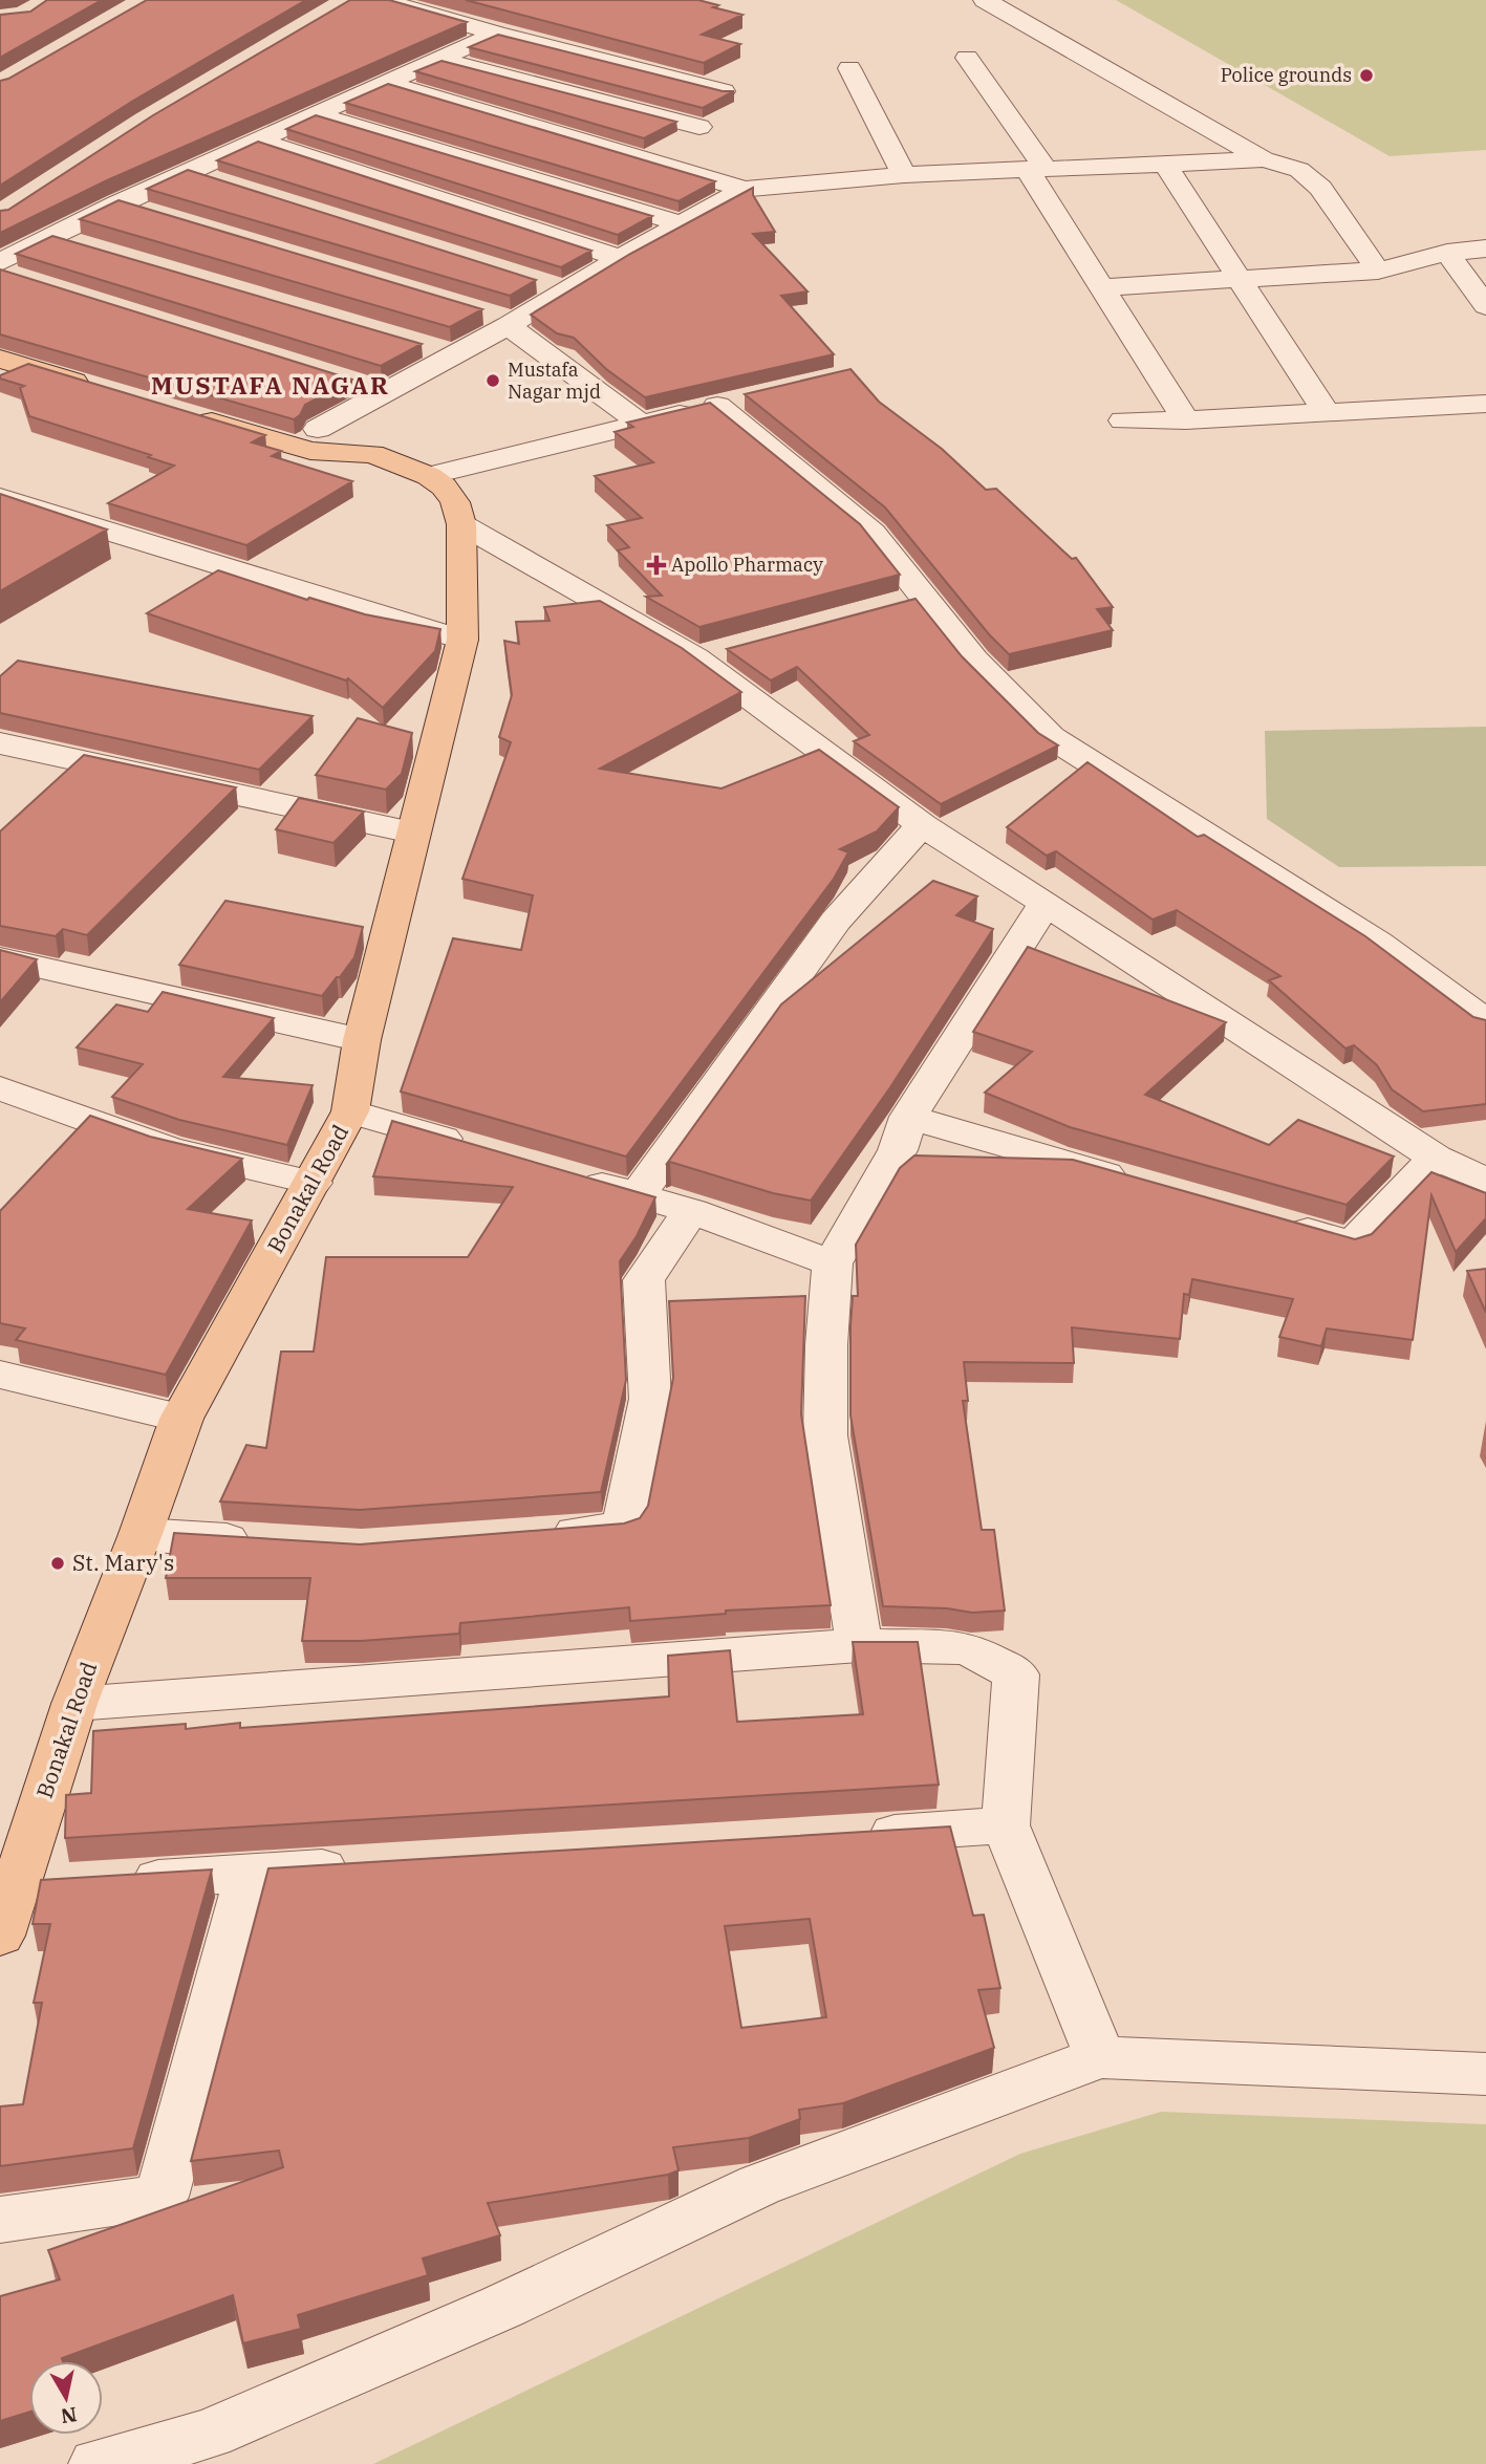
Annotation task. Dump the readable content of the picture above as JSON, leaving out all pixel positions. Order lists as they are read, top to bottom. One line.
{"streets":{"main road":["Bonakal Road"]},"districts":["MUSTAFA NAGAR"],"places":{"other":["Police grounds","Mustafa Nagar mjd","St. Mary's"],"health":["Apollo Pharmacy"]},"north":"bottom"}
